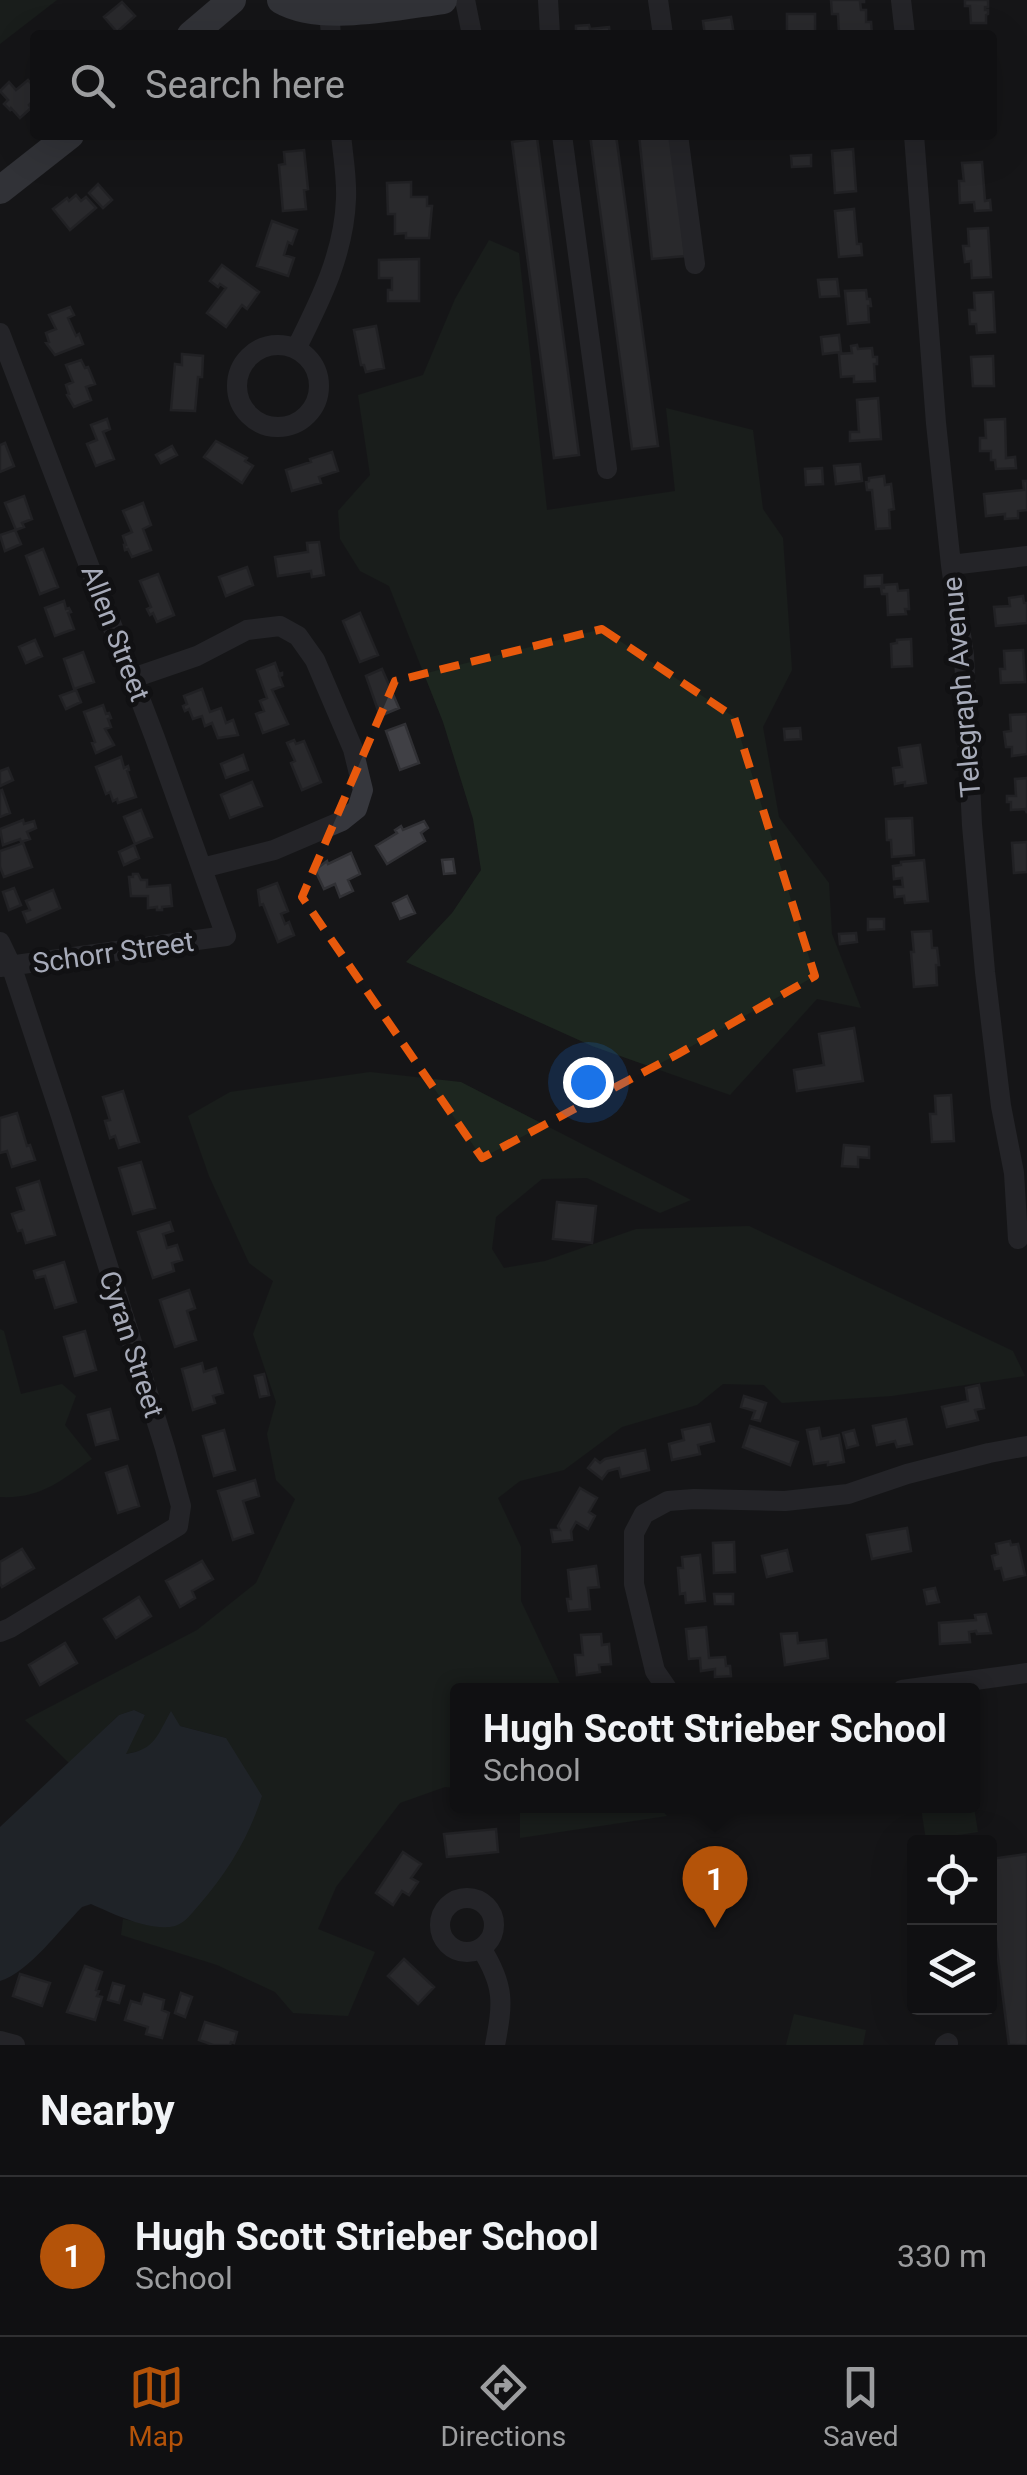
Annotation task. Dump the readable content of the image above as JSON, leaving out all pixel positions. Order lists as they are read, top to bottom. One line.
{"streets":{"street":["Allen Street","Telegraph Avenue","Schorr Street","Cyran Street"]},"crossings":[["Allen Street","Schorr Street"],["Schorr Street","Cyran Street"]],"page":{"search":"Search here","popup":["Hugh Scott Strieber School","School"],"pins":"1","heading":"Nearby","list":[{"mark":"1","name":"Hugh Scott Strieber School","note":"School","value":"330 m"}],"nav":["Map","Directions","Saved"]}}
